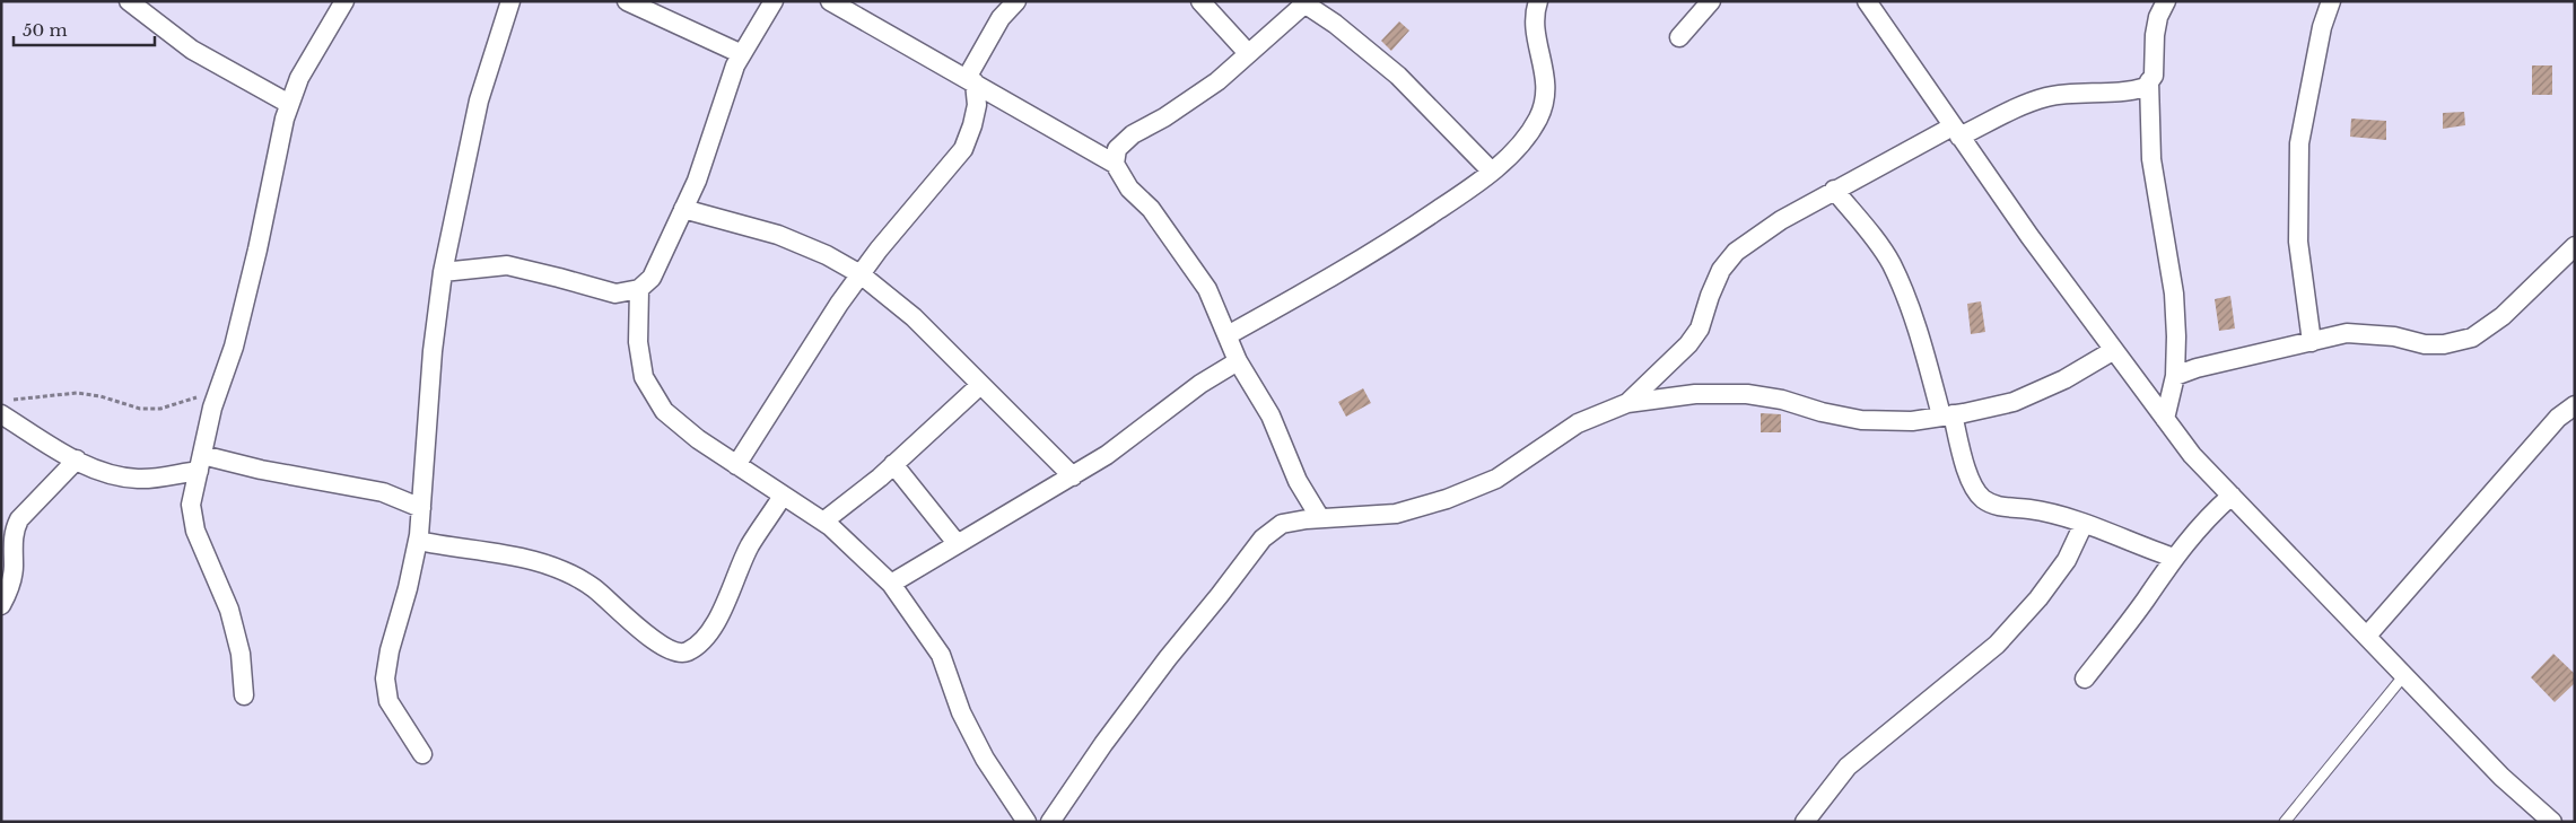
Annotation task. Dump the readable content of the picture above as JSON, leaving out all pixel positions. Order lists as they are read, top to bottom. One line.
{"scale_bar":"50 m"}
